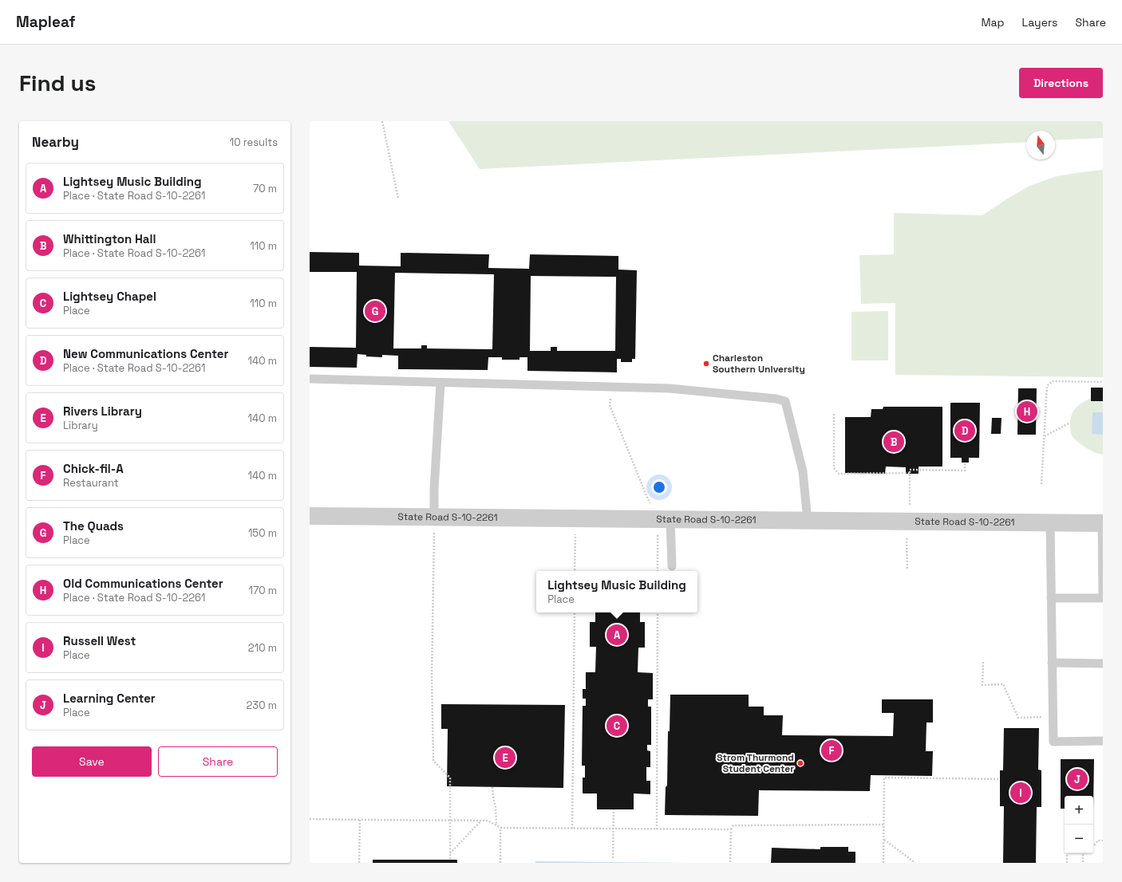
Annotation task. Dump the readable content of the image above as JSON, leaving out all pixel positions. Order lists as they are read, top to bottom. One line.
{"streets":{"street":["State Road S-10-2261"]},"places":["Charleston Southern University","Strom Thurmond Student Center"],"north":"top","page":{"header":"Mapleaf","nav":["Map","Layers","Share"],"buttons":["Directions",["Save","Share"]],"title":"Find us","heading":["Nearby","10 results"],"list":[{"mark":"A","name":"Lightsey Music Building","note":"Place · State Road S-10-2261","value":"70 m"},{"mark":"B","name":"Whittington Hall","note":"Place · State Road S-10-2261","value":"110 m"},{"mark":"C","name":"Lightsey Chapel","note":"Place","value":"110 m"},{"mark":"D","name":"New Communications Center","note":"Place · State Road S-10-2261","value":"140 m"},{"mark":"E","name":"Rivers Library","note":"Library","value":"140 m"},{"mark":"F","name":"Chick-fil-A","note":"Restaurant","value":"140 m"},{"mark":"G","name":"The Quads","note":"Place","value":"150 m"},{"mark":"H","name":"Old Communications Center","note":"Place · State Road S-10-2261","value":"170 m"},{"mark":"I","name":"Russell West","note":"Place","value":"210 m"},{"mark":"J","name":"Learning Center","note":"Place","value":"230 m"}],"pins":["G","H","D","B","A","C","F","E","J","I"],"popup":["Lightsey Music Building","Place"],"map_buttons":["+","−"]}}
